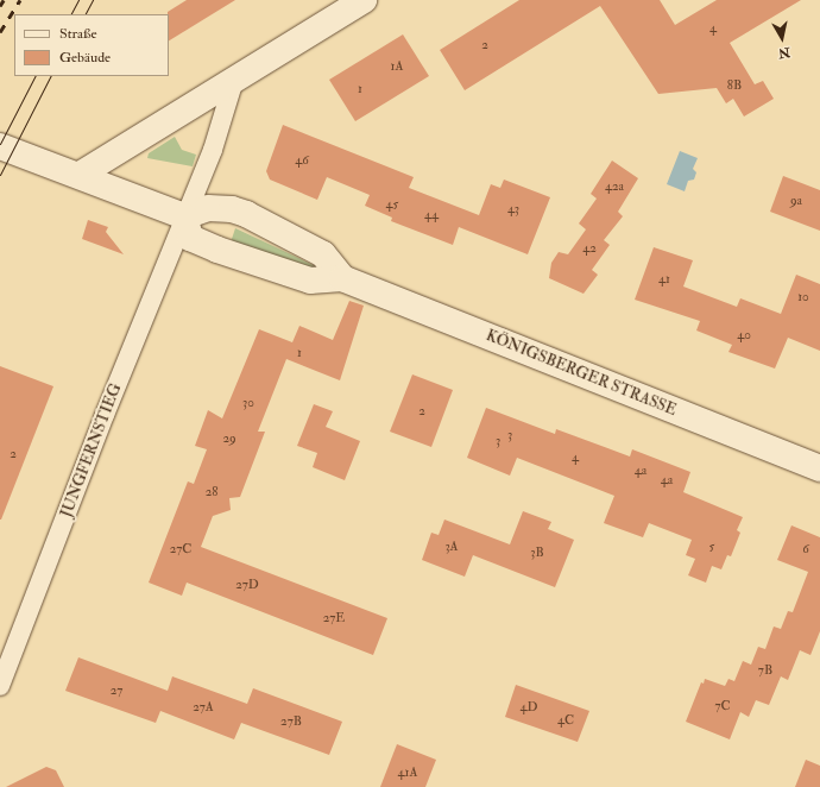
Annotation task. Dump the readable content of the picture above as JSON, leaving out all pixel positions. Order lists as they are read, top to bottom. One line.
{"streets":{"main road":["KÖNIGSBERGER STRASSE"],"street":["JUNGFERNSTIEG"]},"crossings":[["KÖNIGSBERGER STRASSE","JUNGFERNSTIEG"]],"house_numbers":["4","2","1A","8B","1","46","42a","9a","45","43","44","42","41","10","40","1","30","2","3","29","3","2","4","4a","4a","28","3A","5","27C","6","3B","27D","27E","7B","27","7C","27A","4D","4C","27B","41A"],"legend":["Straße","Gebäude"],"north":"bottom"}
